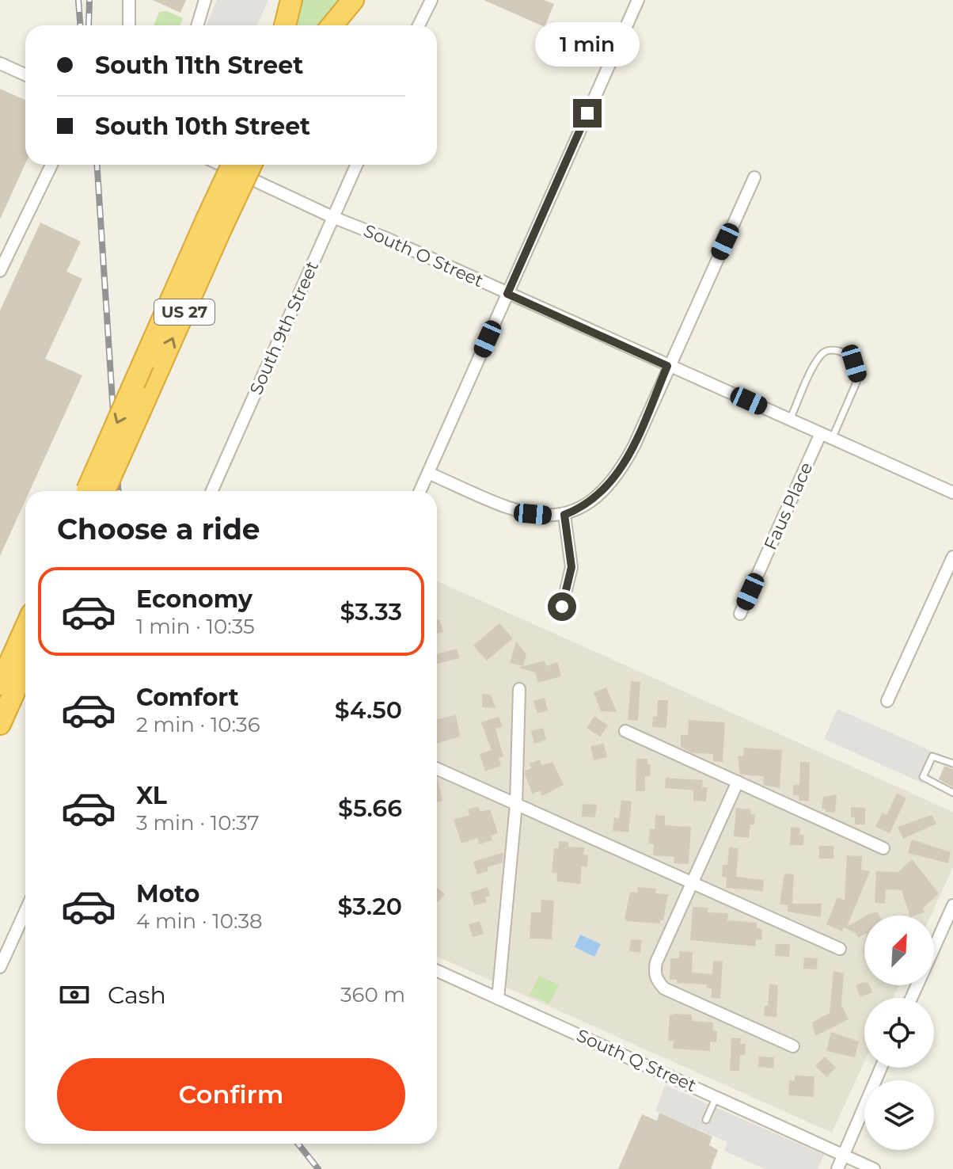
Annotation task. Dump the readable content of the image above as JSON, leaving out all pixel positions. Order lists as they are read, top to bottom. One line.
{"streets":{"highway":["US 27"],"street":["South O Street","South 9th Street","Faus Place","South Q Street"]},"crossings":[["South O Street","South 9th Street"],["South O Street","Faus Place"]],"north":"top right","page":{"bubble":"1 min","banner":["South 11th Street","South 10th Street"],"heading":"Choose a ride","list":[{"name":"Economy","note":"1 min · 10:35","value":"$3.33"},{"name":"Comfort","note":"2 min · 10:36","value":"$4.50"},{"name":"XL","note":"3 min · 10:37","value":"$5.66"},{"name":"Moto","note":"4 min · 10:38","value":"$3.20"}],"pay":["Cash","360 m"],"buttons":"Confirm"}}
